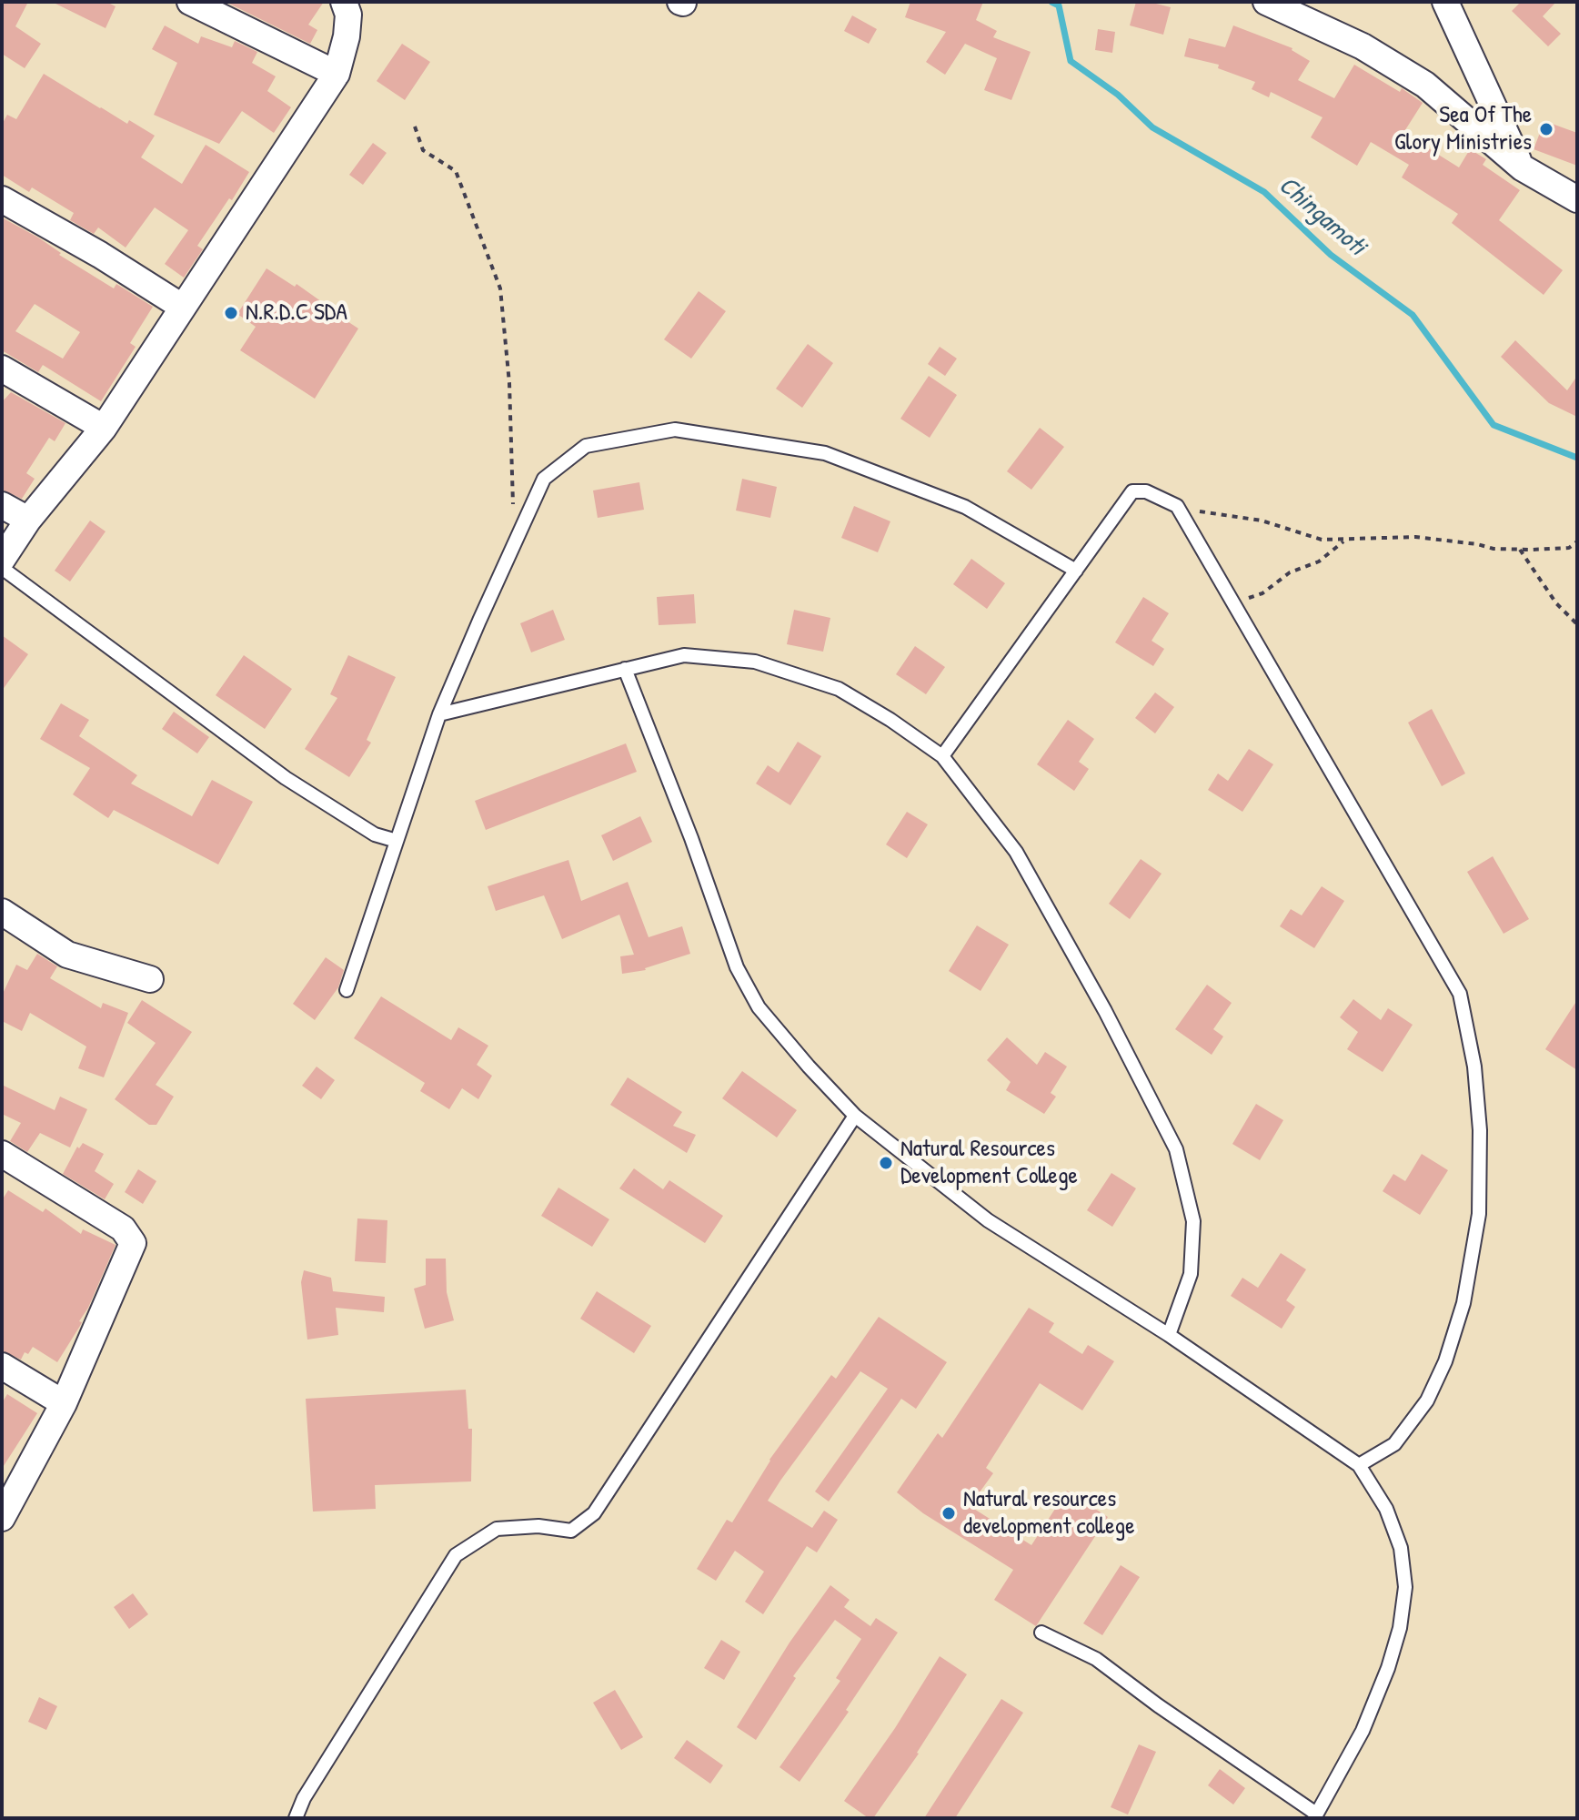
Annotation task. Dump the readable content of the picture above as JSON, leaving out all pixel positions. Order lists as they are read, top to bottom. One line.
{"water":["Chingamoti"],"places":["Sea Of The Glory Ministries","N.R.D.C SDA","Natural Resources Development College","Natural resources development college"]}
